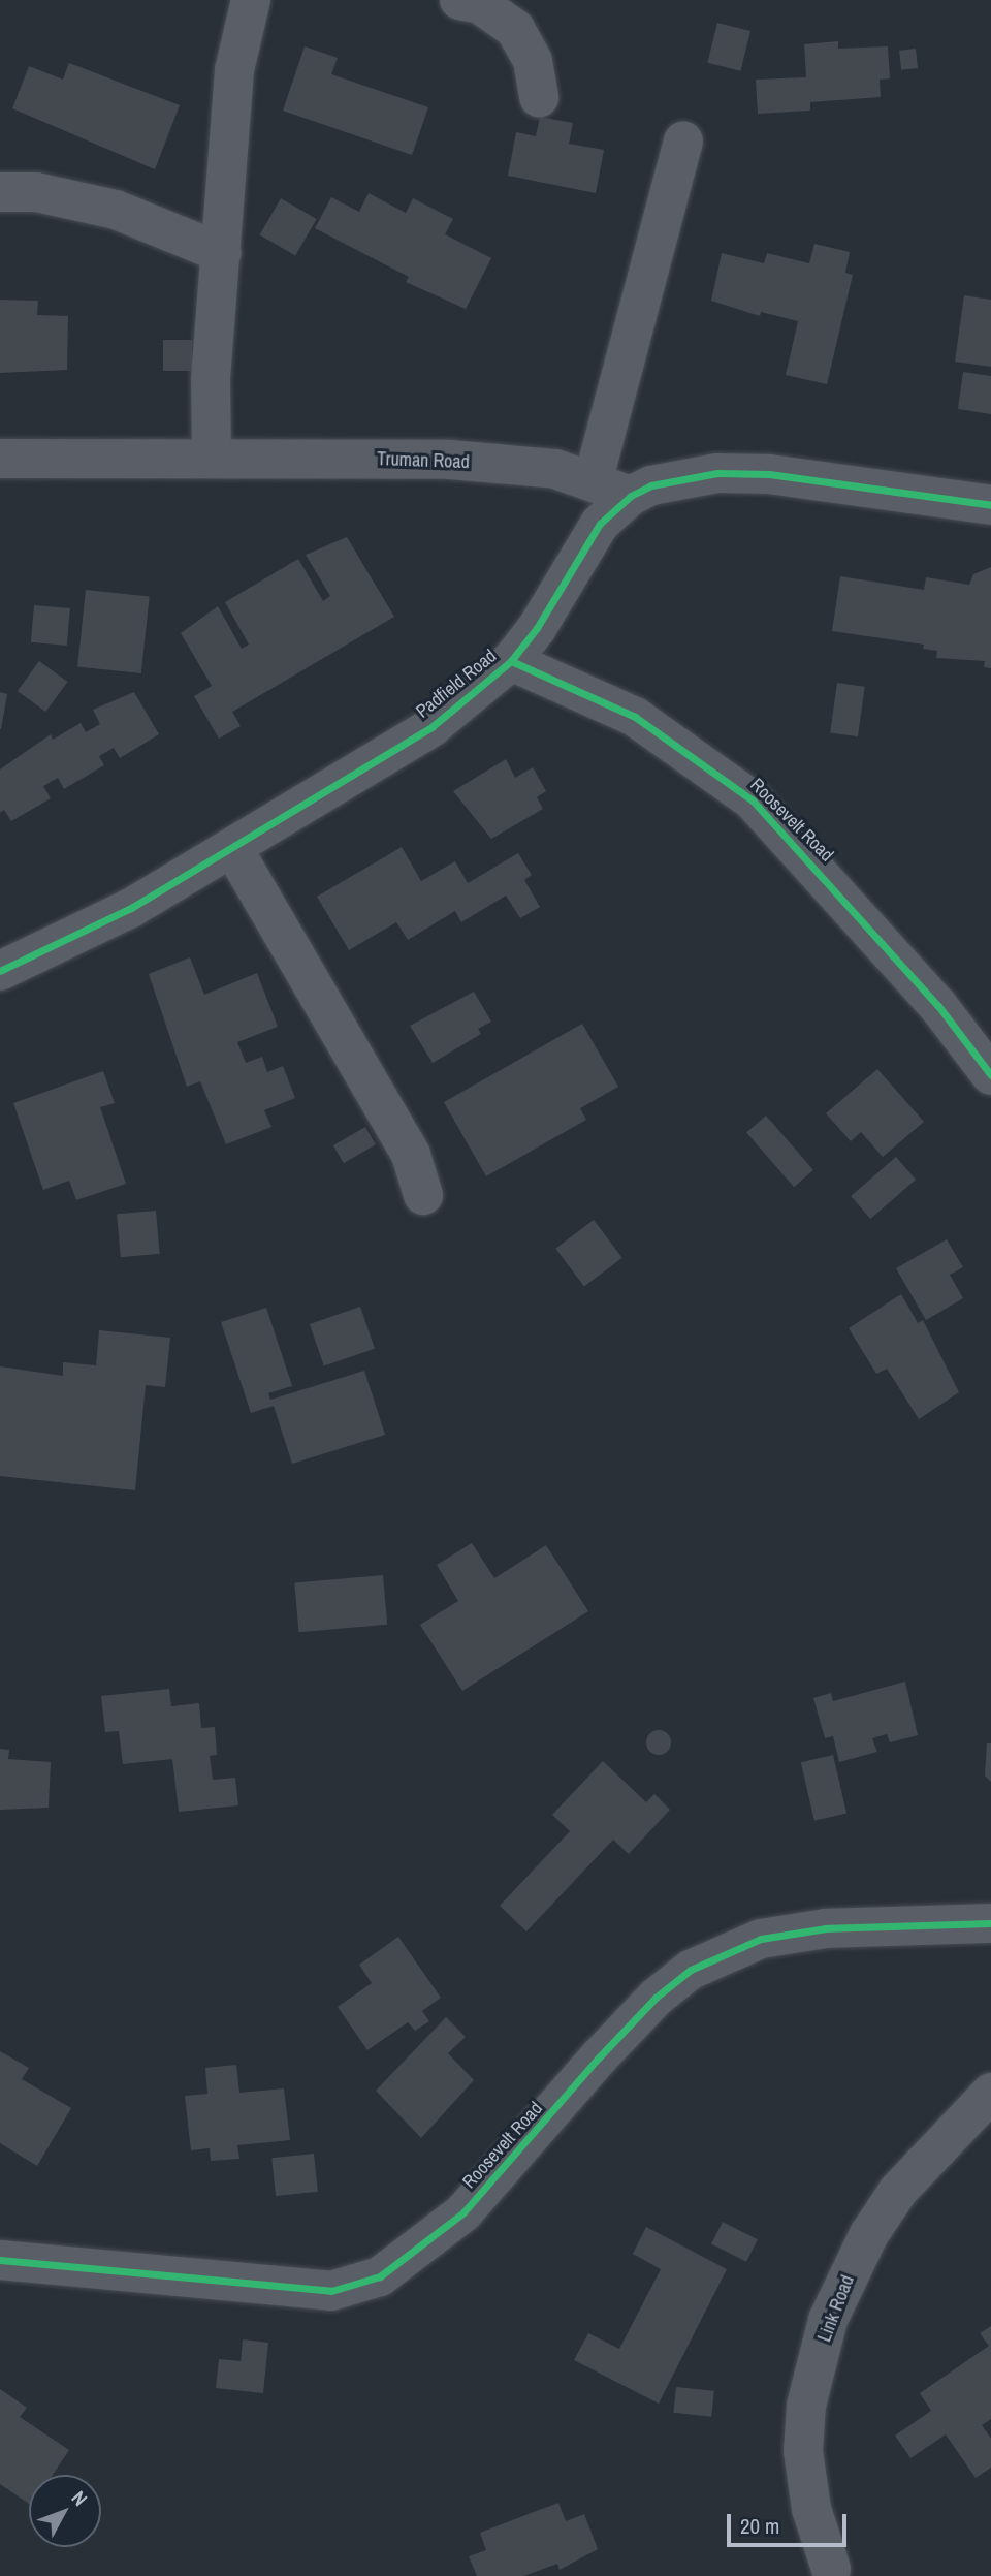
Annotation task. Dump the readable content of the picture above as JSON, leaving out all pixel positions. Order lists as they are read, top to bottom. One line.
{"streets":{"street":["Truman Road","Padfield Road","Roosevelt Road","Link Road"]},"crossings":[["Truman Road","Padfield Road"],["Padfield Road","Roosevelt Road"]],"scale_bar":"20 m","north":"top right"}
